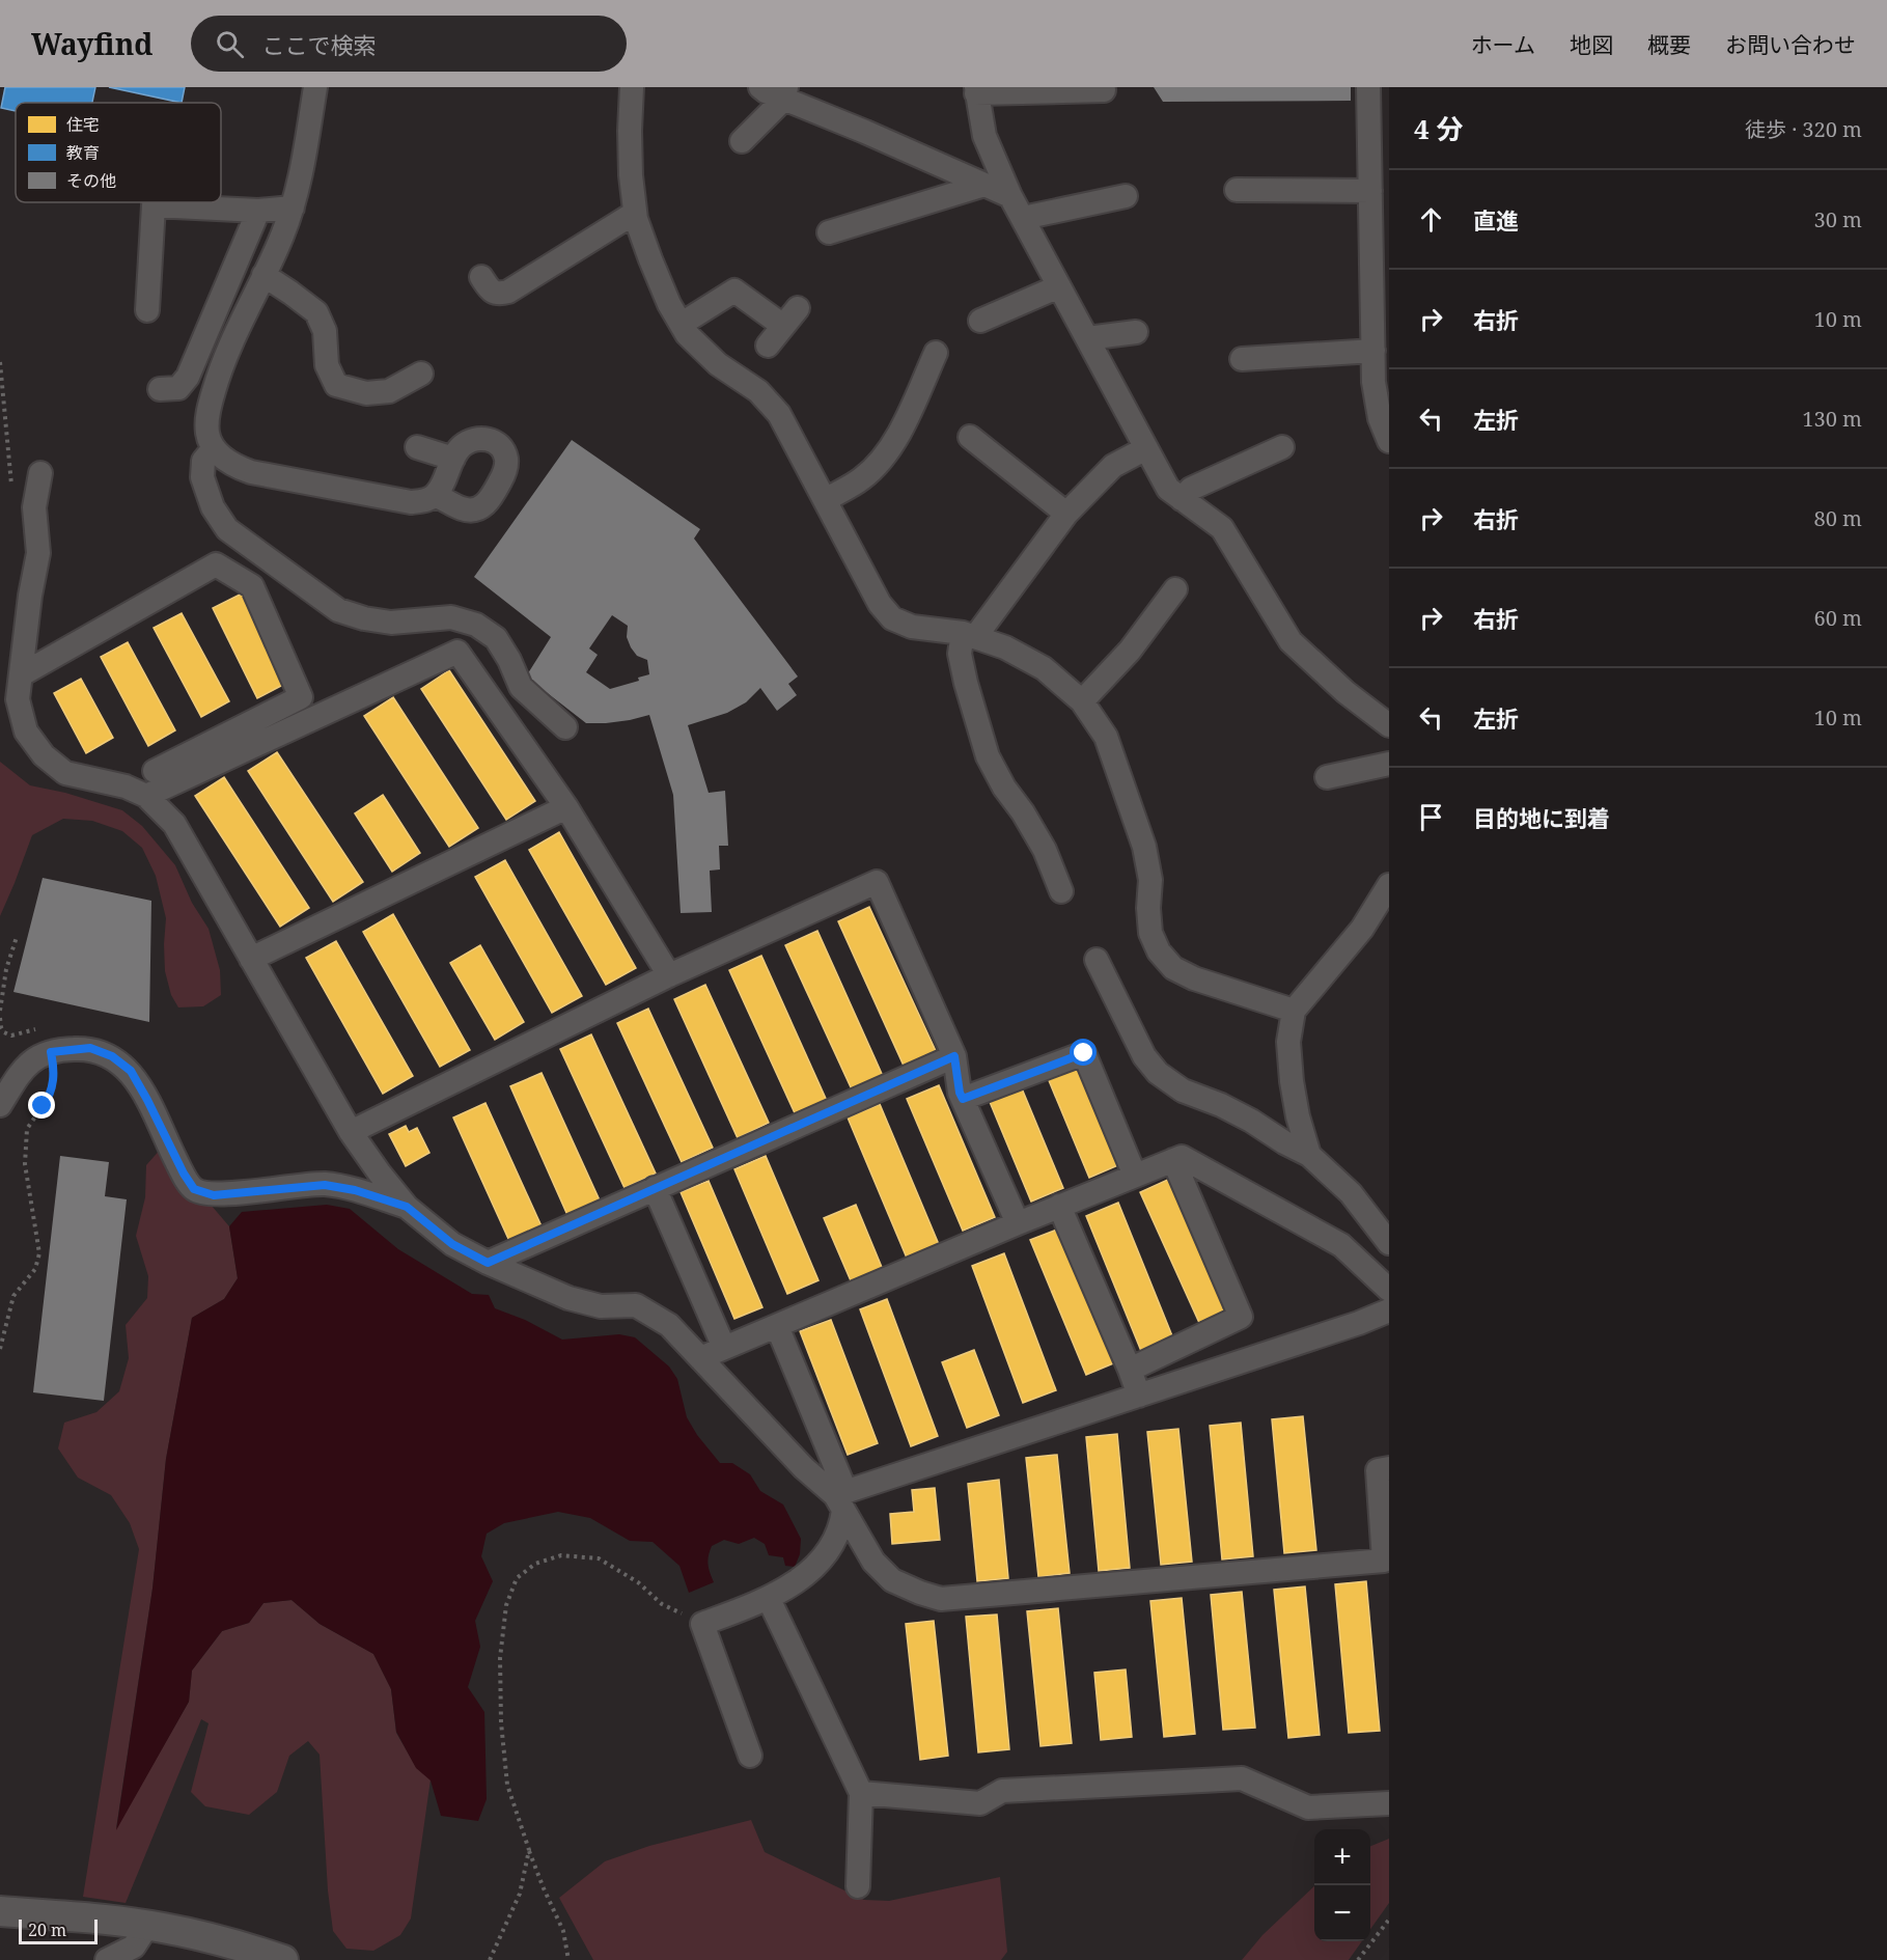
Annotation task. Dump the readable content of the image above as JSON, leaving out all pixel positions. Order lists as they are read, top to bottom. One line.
{"legend":["住宅","教育","その他"],"scale_bar":"20 m","page":{"header":"Wayfind","search":"ここで検索","nav":["ホーム","地図","概要","お問い合わせ"],"heading":["4 分","徒歩 · 320 m"],"list":[["直進","30 m"],["右折","10 m"],["左折","130 m"],["右折","80 m"],["右折","60 m"],["左折","10 m"],"目的地に到着"],"map_buttons":["+","−"],"scale":"20 m"}}
